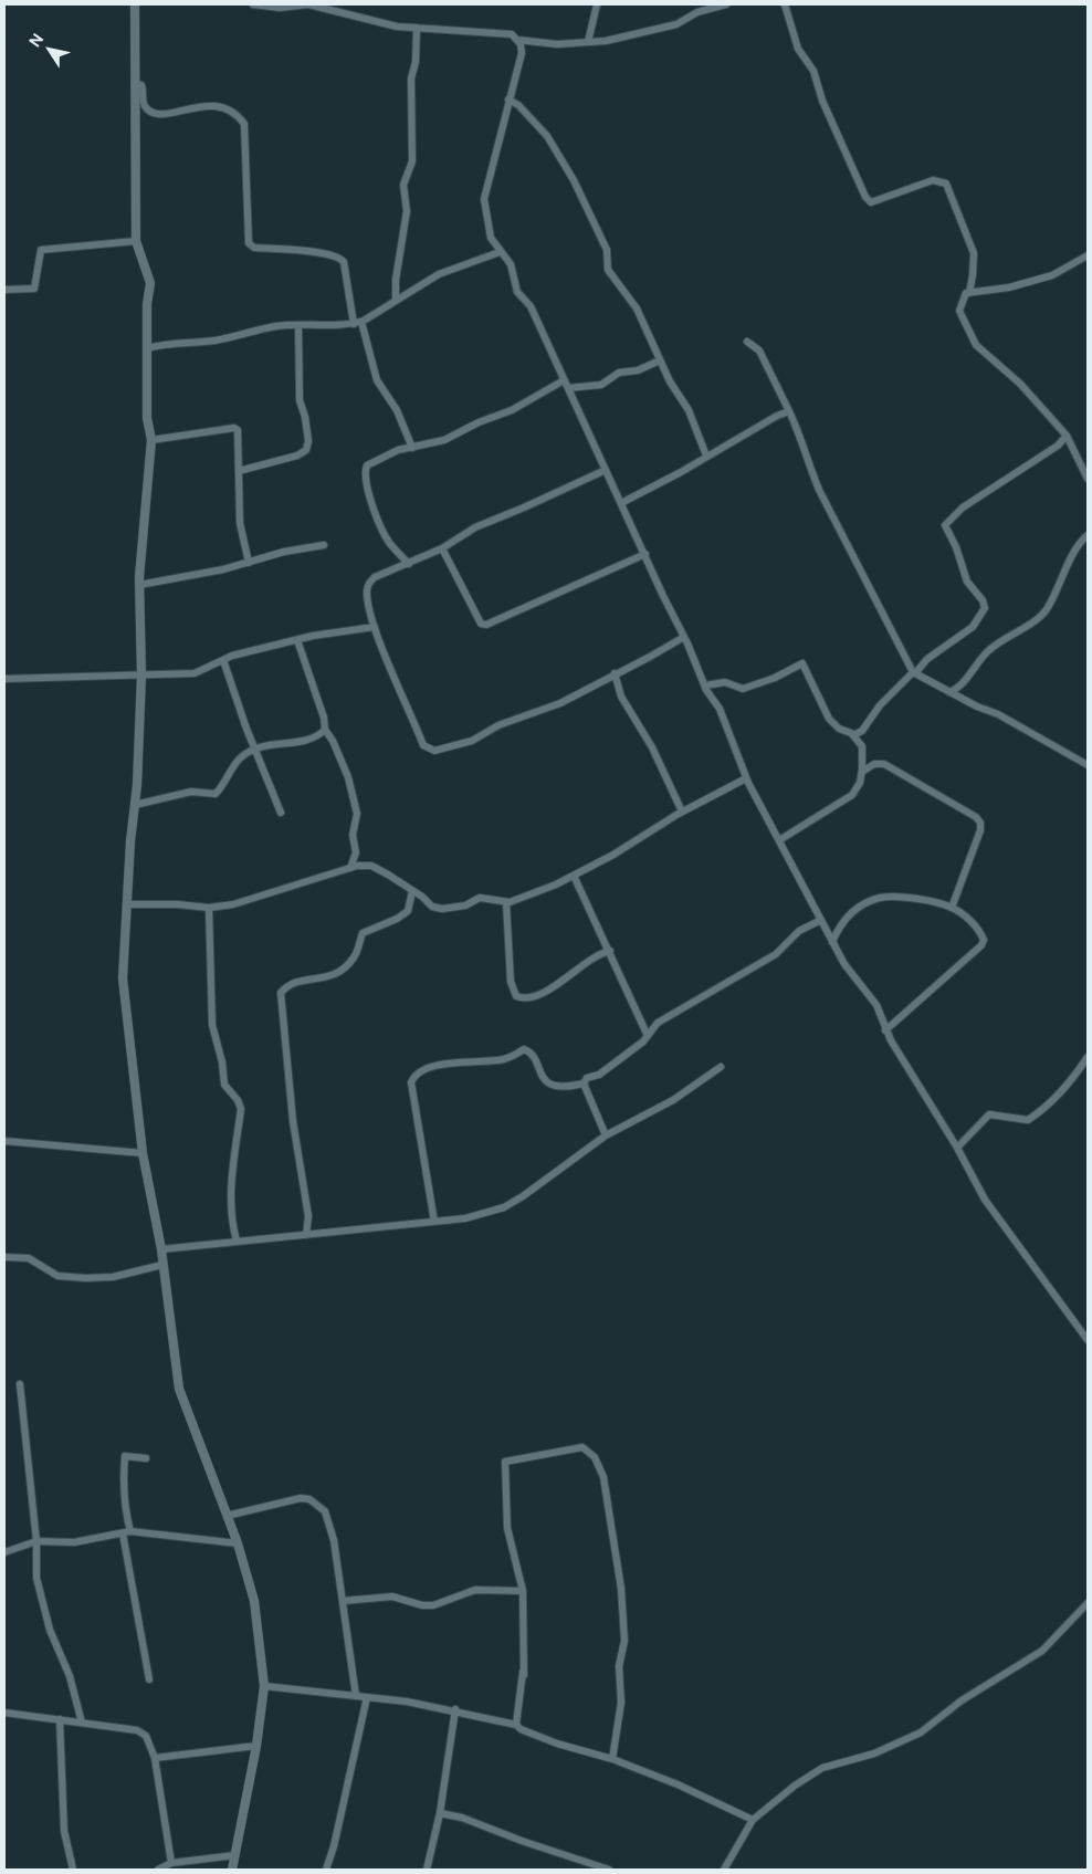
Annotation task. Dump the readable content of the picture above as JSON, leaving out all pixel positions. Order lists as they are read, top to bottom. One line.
{"north":"top left"}
